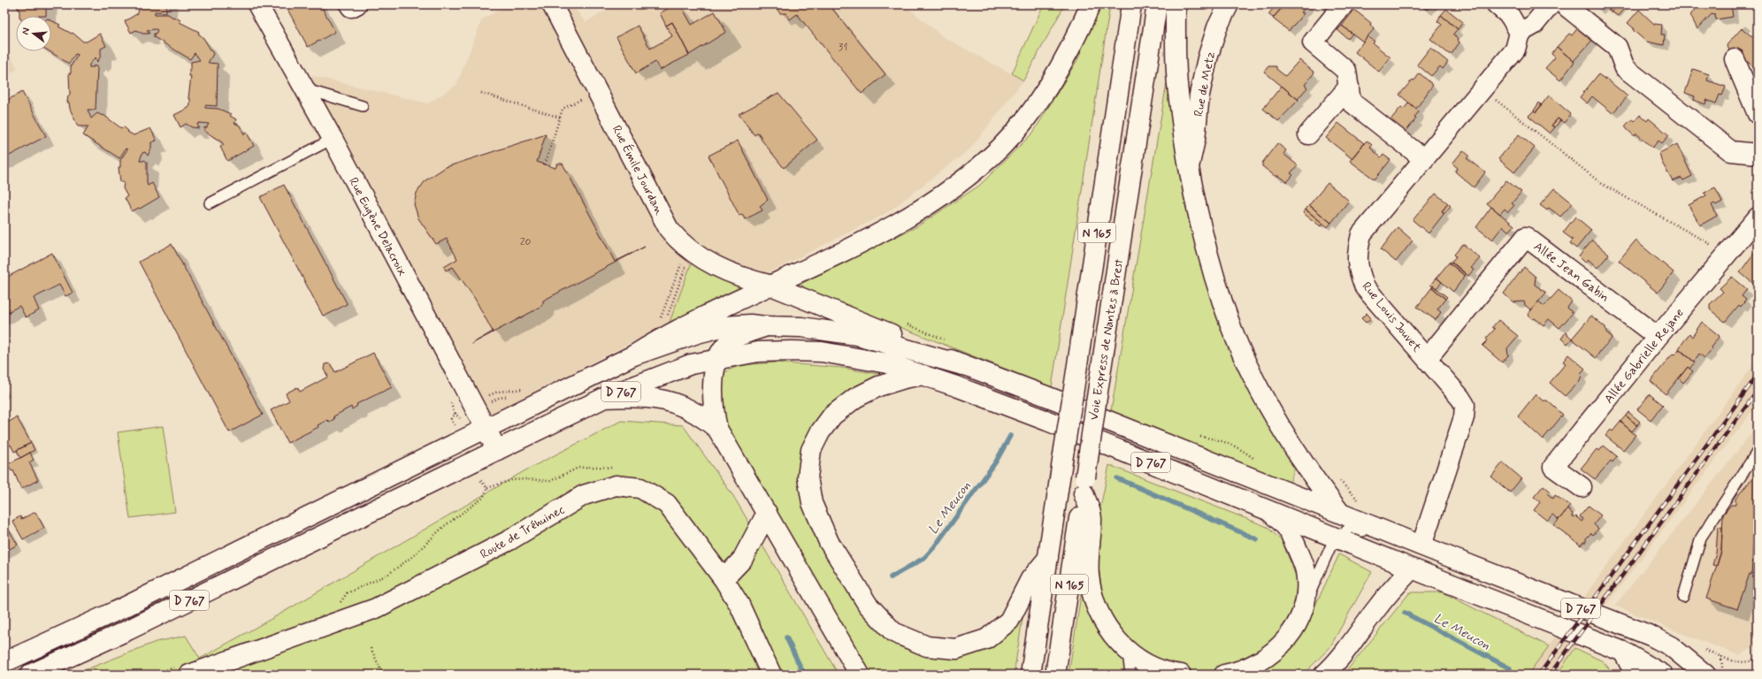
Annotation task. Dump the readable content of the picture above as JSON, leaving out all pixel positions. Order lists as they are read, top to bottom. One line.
{"streets":{"main road":["Rue de Metz","Rue Émile Jourdan","Rue Eugène Delacroix","N 165","Allée Jean Gabin","Rue Louis Jouvet","Voie Express de Nantes à Brest","Allée Gabrielle Rejane","D 767","Route de Tréhuinec"]},"crossings":[["Rue Émile Jourdan","D 767"],["Rue Eugène Delacroix","D 767"],["Allée Jean Gabin","Rue Louis Jouvet"],["Allée Jean Gabin","Allée Gabrielle Rejane"],["Rue Louis Jouvet","D 767"]],"water":["Le Meucon"],"house_numbers":["31","20"],"north":"left"}
